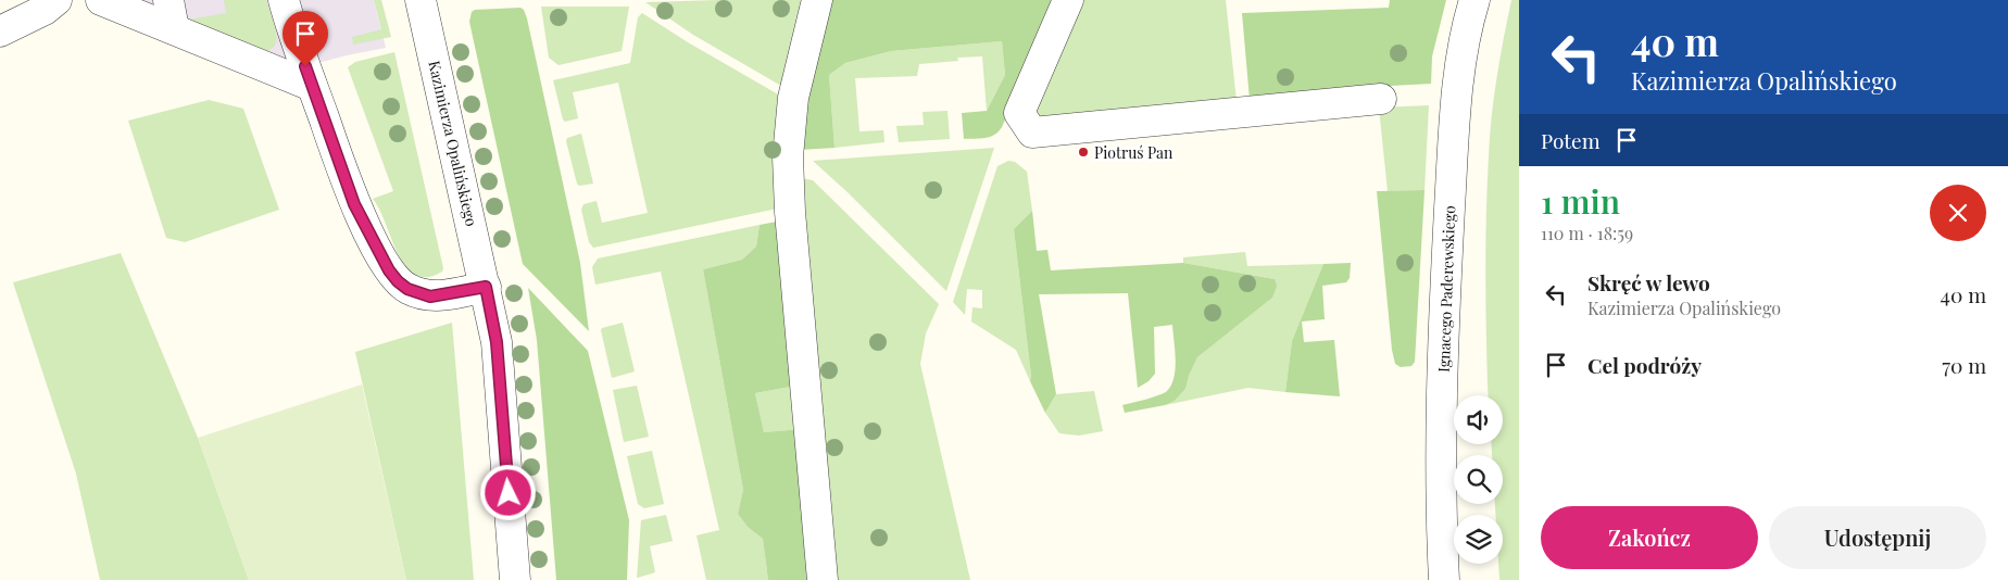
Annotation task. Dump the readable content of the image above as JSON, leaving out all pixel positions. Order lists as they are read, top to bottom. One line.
{"streets":{"street":["Kazimierza Opalińskiego","Ignacego Paderewskiego"]},"places":["Piotruś Pan"],"page":{"turn":["40 m","Kazimierza Opalińskiego"],"then":"Potem","heading":["1 min","110 m · 18:59"],"list":[{"name":"Skręć w lewo","note":"Kazimierza Opalińskiego","value":"40 m"},{"name":"Cel podróży","value":"70 m"}],"buttons":["Zakończ","Udostępnij"]}}
